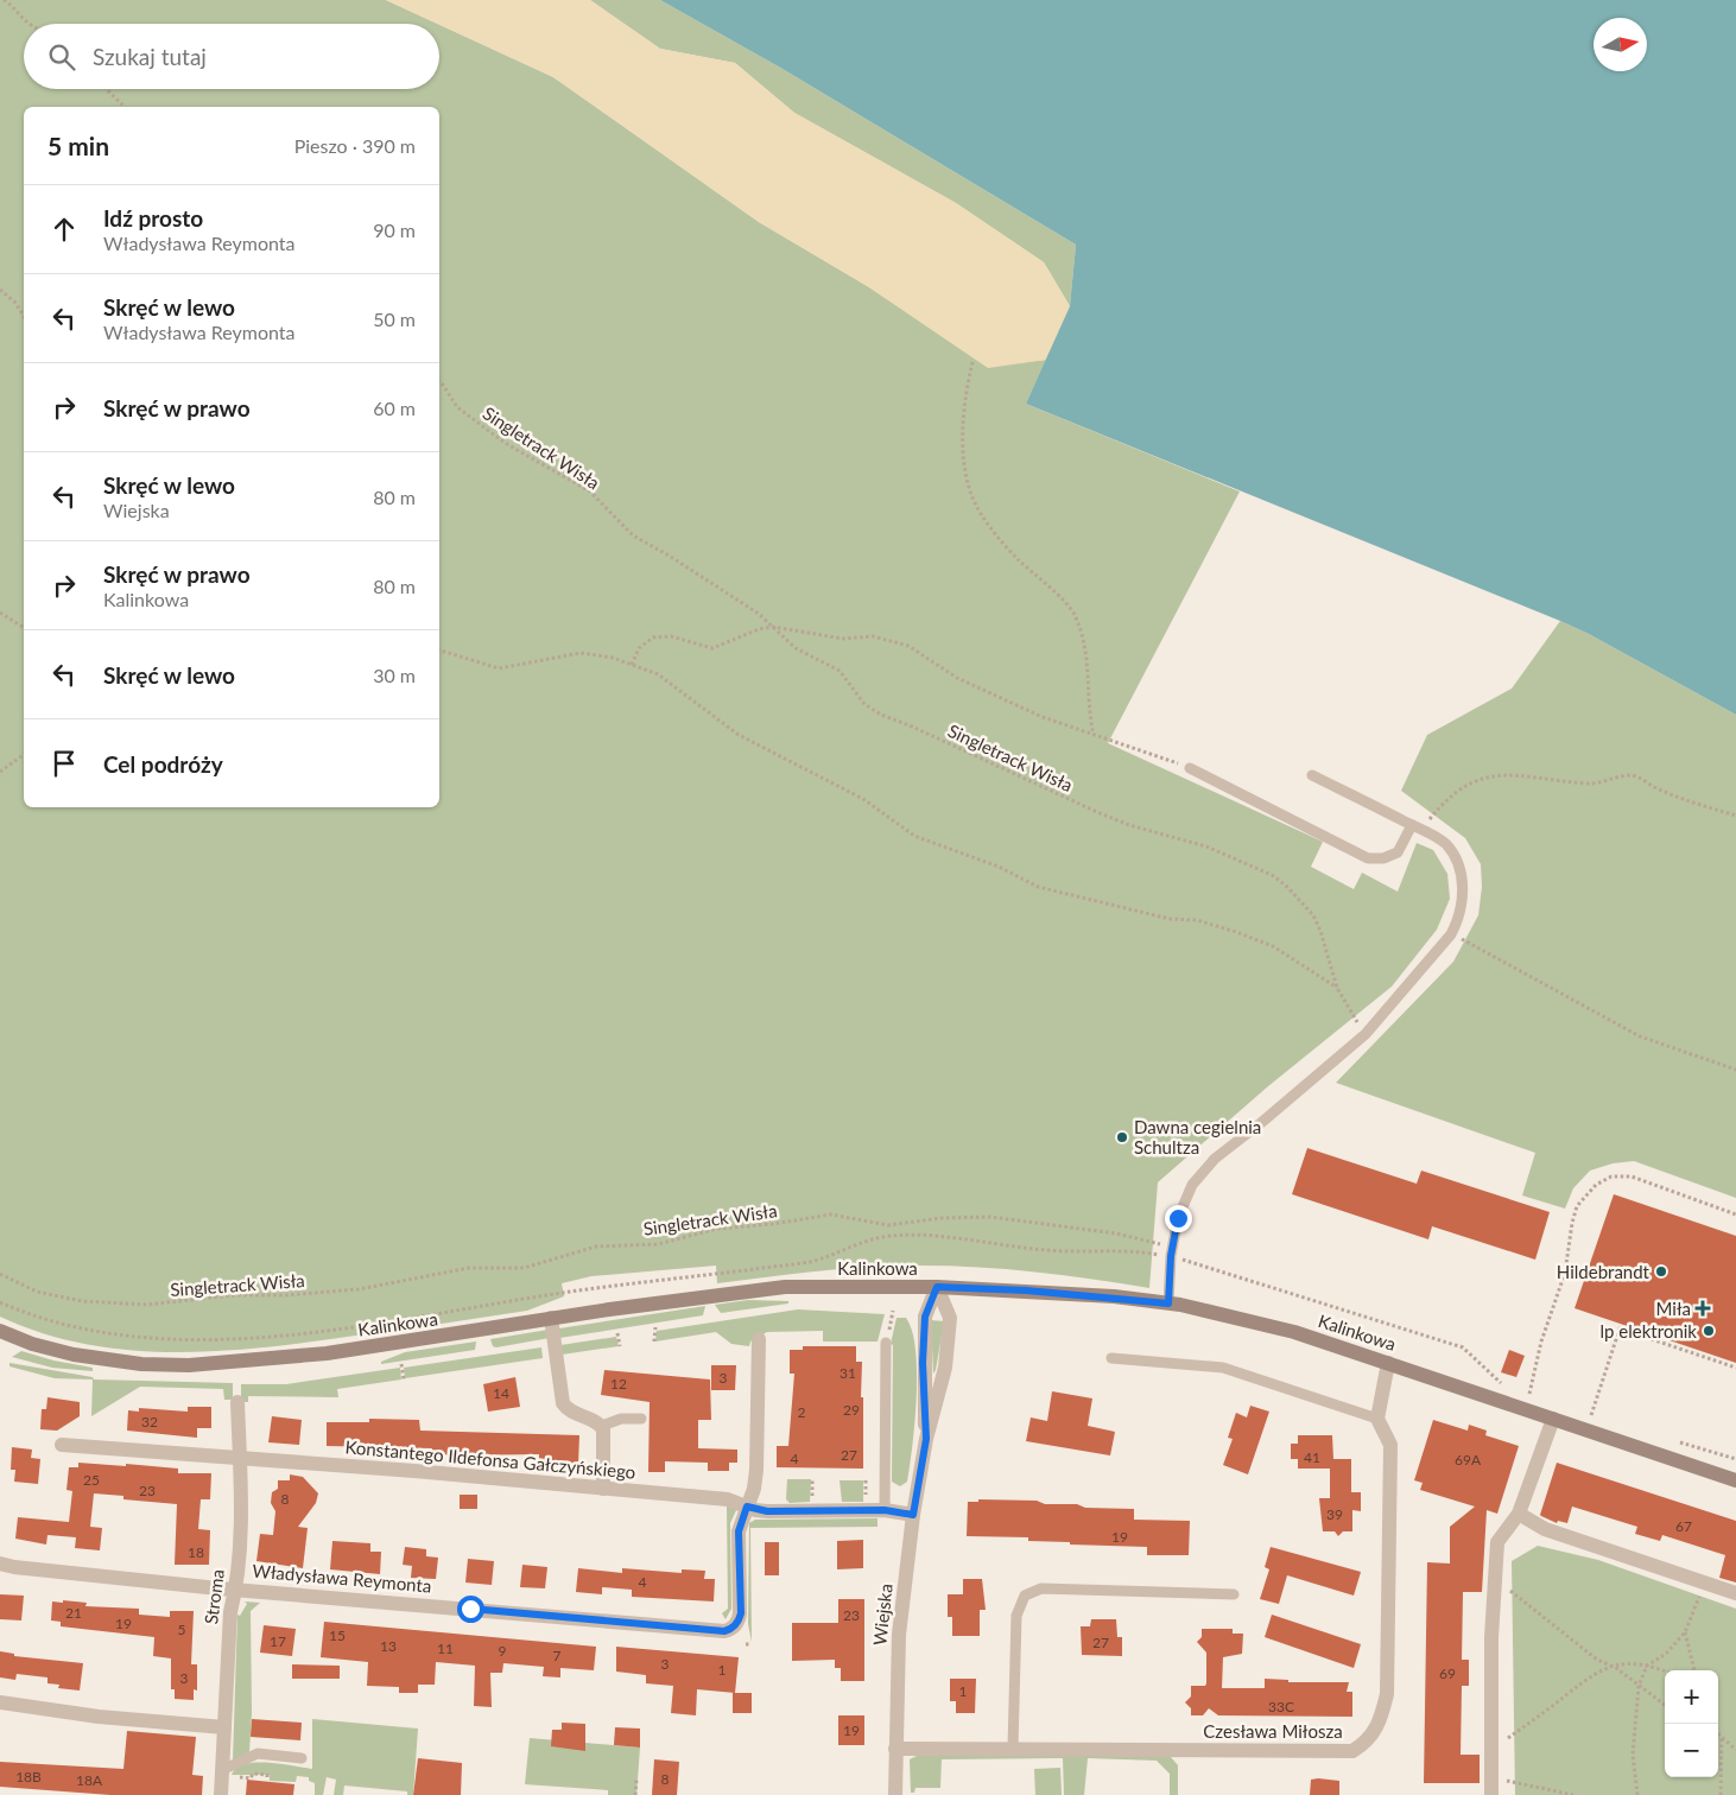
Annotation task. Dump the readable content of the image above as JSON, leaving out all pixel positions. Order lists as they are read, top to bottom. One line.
{"streets":{"street":["Kalinkowa","Konstantego Ildefonsa Gałczyńskiego","Władysława Reymonta","Stroma","Wiejska","Czesława Miłosza"],"path":["Singletrack Wisła"]},"crossings":[["Kalinkowa","Wiejska"],["Konstantego Ildefonsa Gałczyńskiego","Władysława Reymonta"],["Konstantego Ildefonsa Gałczyńskiego","Stroma"],["Konstantego Ildefonsa Gałczyńskiego","Wiejska"],["Władysława Reymonta","Stroma"],["Wiejska","Czesława Miłosza"]],"places":{"other":["Dawna cegielnia Schultza","Hildebrandt","lp elektronik"],"health":["Miła"]},"house_numbers":["31","3","12","14","29","2","32","27","41","4","69A","25","23","8","39","67","19","18","4","21","23","19","5","15","17","27","13","11","9","7","3","1","69","3","1","33C","19","18B","8","18A"],"north":"right","page":{"search":"Szukaj tutaj","heading":["5 min","Pieszo · 390 m"],"list":[["Idź prosto","Władysława Reymonta","90 m"],["Skręć w lewo","Władysława Reymonta","50 m"],["Skręć w prawo","60 m"],["Skręć w lewo","Wiejska","80 m"],["Skręć w prawo","Kalinkowa","80 m"],["Skręć w lewo","30 m"],"Cel podróży"],"map_buttons":["+","−"]}}
